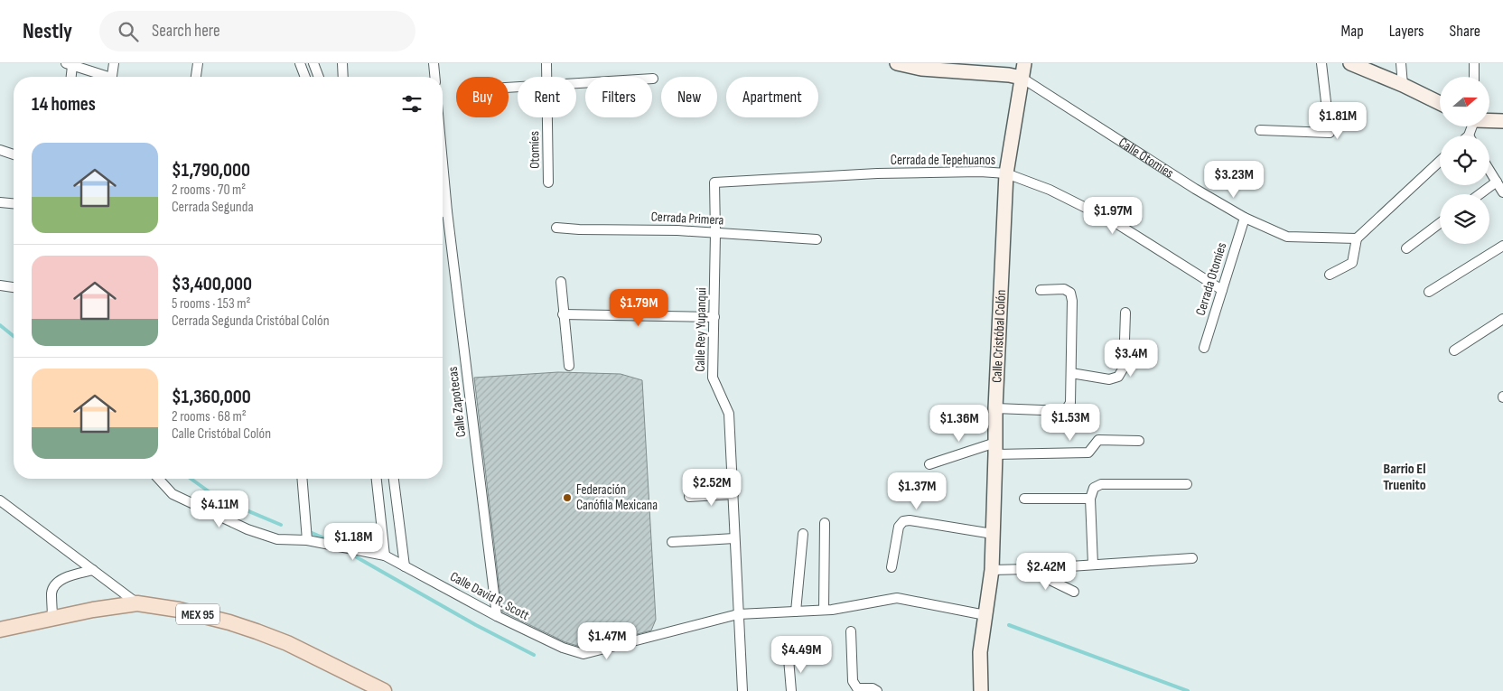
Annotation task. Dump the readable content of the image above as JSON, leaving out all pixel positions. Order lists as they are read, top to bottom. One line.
{"streets":{"main road":["MEX 95"],"street":["Otomíes","Calle Otomíes","Cerrada de Tepehuanos","Cerrada Primera","Cerrada Otomíes","Calle Rey Yupanqui","Calle Cristóbal Colón","Calle Zapotecas","Calle David R. Scott"]},"crossings":[["Calle Otomíes","Cerrada Otomíes"],["Calle Otomíes","Calle Cristóbal Colón"],["Cerrada de Tepehuanos","Cerrada Otomíes"],["Cerrada de Tepehuanos","Calle Rey Yupanqui"],["Cerrada de Tepehuanos","Calle Cristóbal Colón"],["Cerrada Primera","Calle Rey Yupanqui"],["Calle Rey Yupanqui","Calle David R. Scott"],["Calle Cristóbal Colón","Calle David R. Scott"],["Calle Zapotecas","Calle David R. Scott"]],"districts":["Barrio El Truenito"],"places":["Federación Canófila Mexicana"],"north":"right","page":{"header":"Nestly","search":"Search here","nav":["Map","Layers","Share"],"chip":["Buy","Rent","Filters","New","Apartment"],"heading":"14 homes","price":["$1.81M","$3.23M","$1.97M","$1.79M","$3.4M","$1.53M","$1.36M","$2.52M","$1.37M","$4.11M","$1.18M","$2.42M","$1.47M","$4.49M"],"list":[{"name":"$1,790,000","note":"2 rooms · 70 m² · Cerrada Segunda"},{"name":"$3,400,000","note":"5 rooms · 153 m² · Cerrada Segunda Cristóbal Colón"},{"name":"$1,360,000","note":"2 rooms · 68 m² · Calle Cristóbal Colón"}]}}
